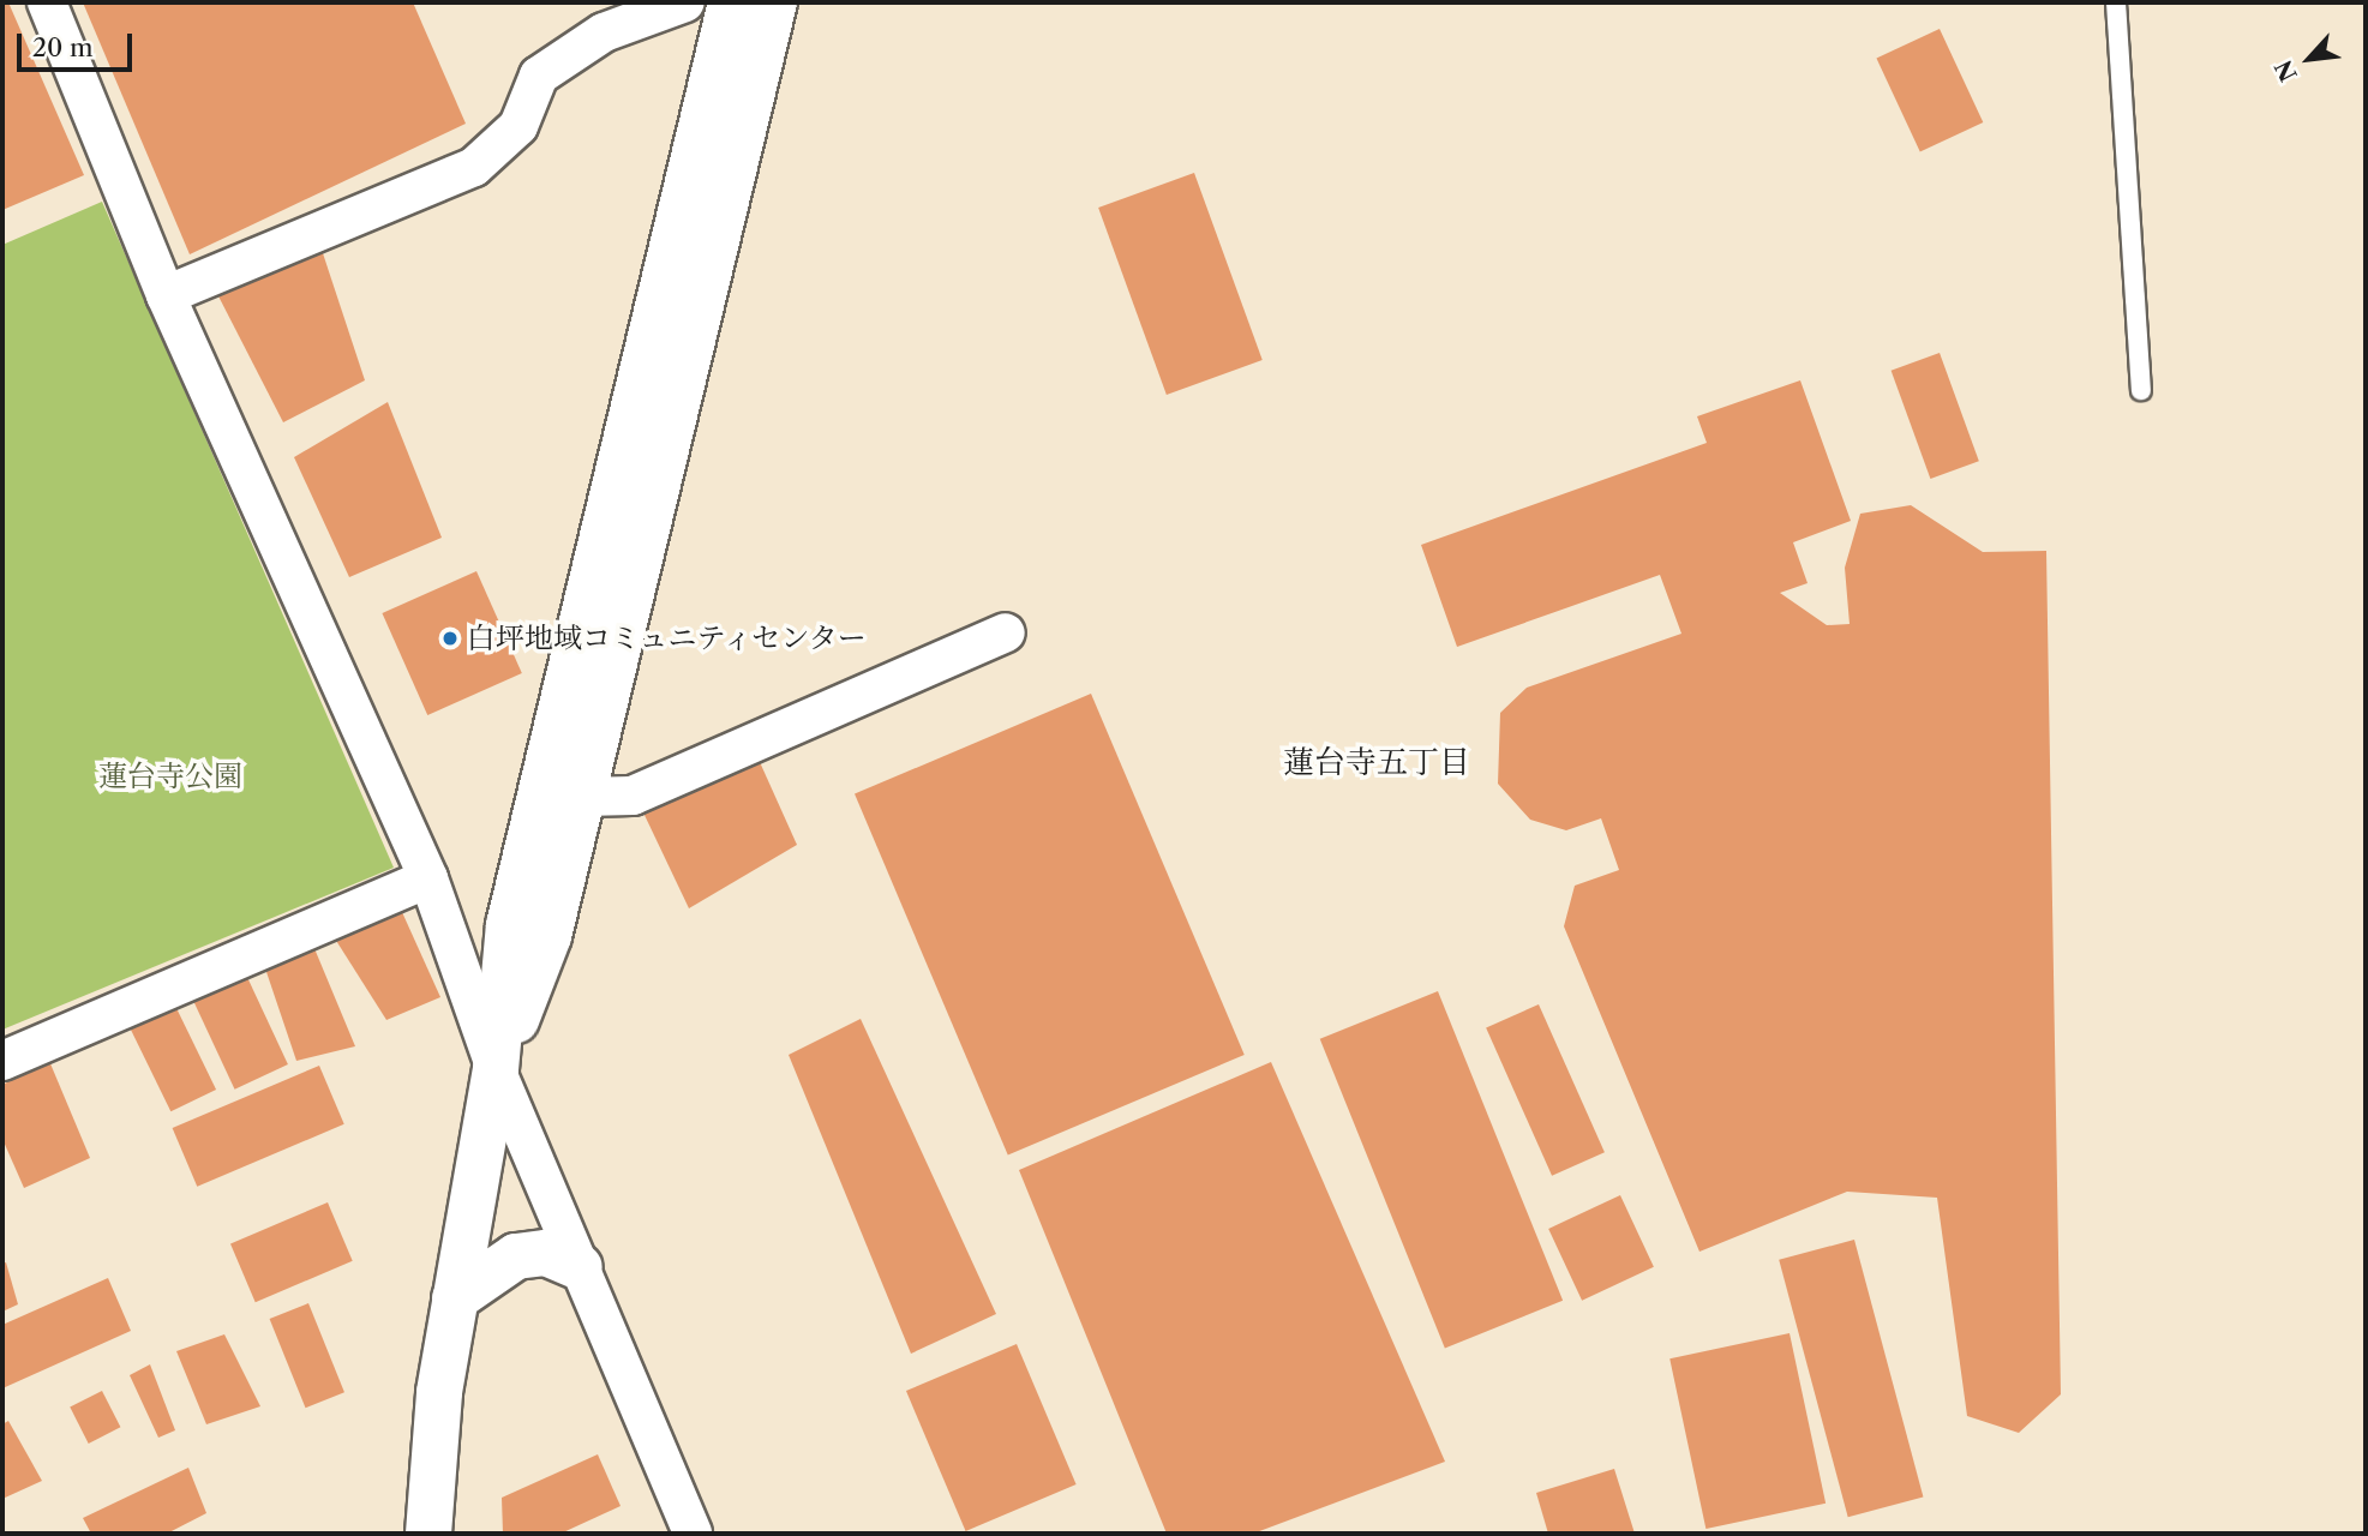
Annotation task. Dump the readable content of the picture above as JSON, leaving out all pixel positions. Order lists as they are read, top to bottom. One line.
{"districts":["蓮台寺五丁目"],"parks":["蓮台寺公園"],"places":["白坪地域コミュニティセンター"],"scale_bar":"20 m","north":"bottom left"}
